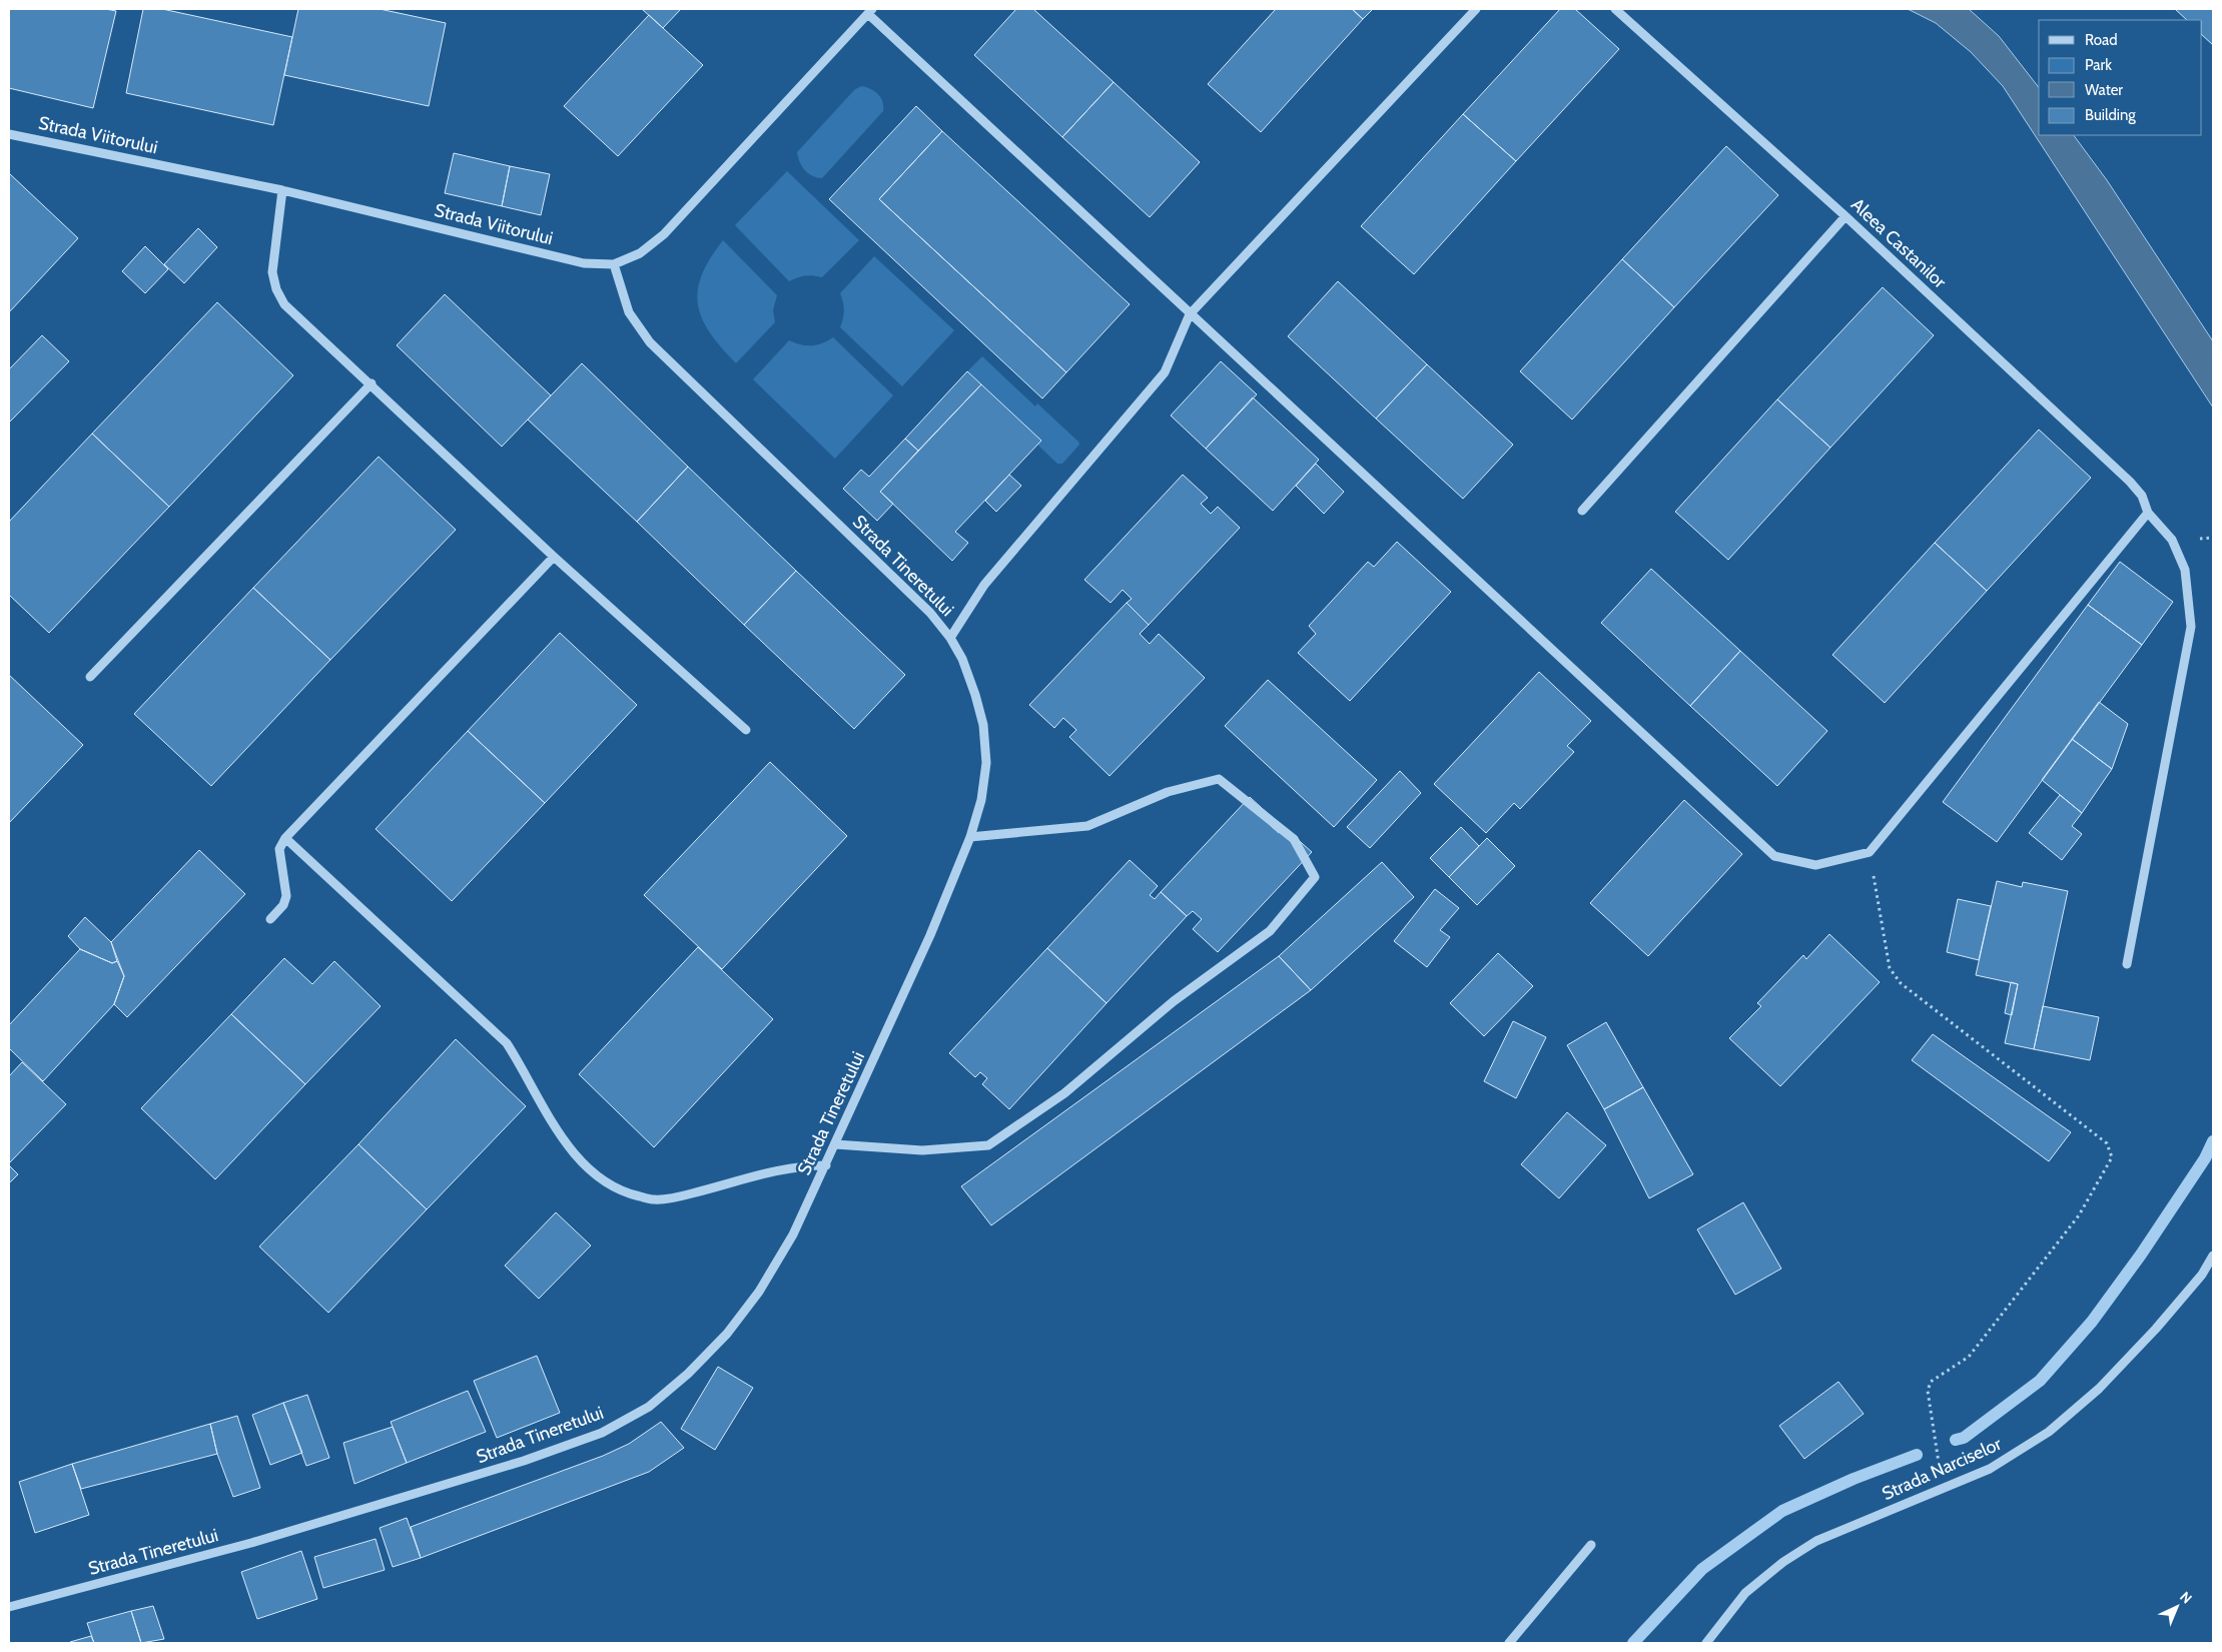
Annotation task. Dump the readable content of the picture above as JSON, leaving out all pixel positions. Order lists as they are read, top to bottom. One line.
{"streets":{"street":["Strada Viitorului","Aleea Castanilor","Strada Tineretului","Strada Narciselor"]},"crossings":[["Strada Viitorului","Strada Tineretului"]],"legend":["Road","Park","Water","Building"],"north":"top right"}
